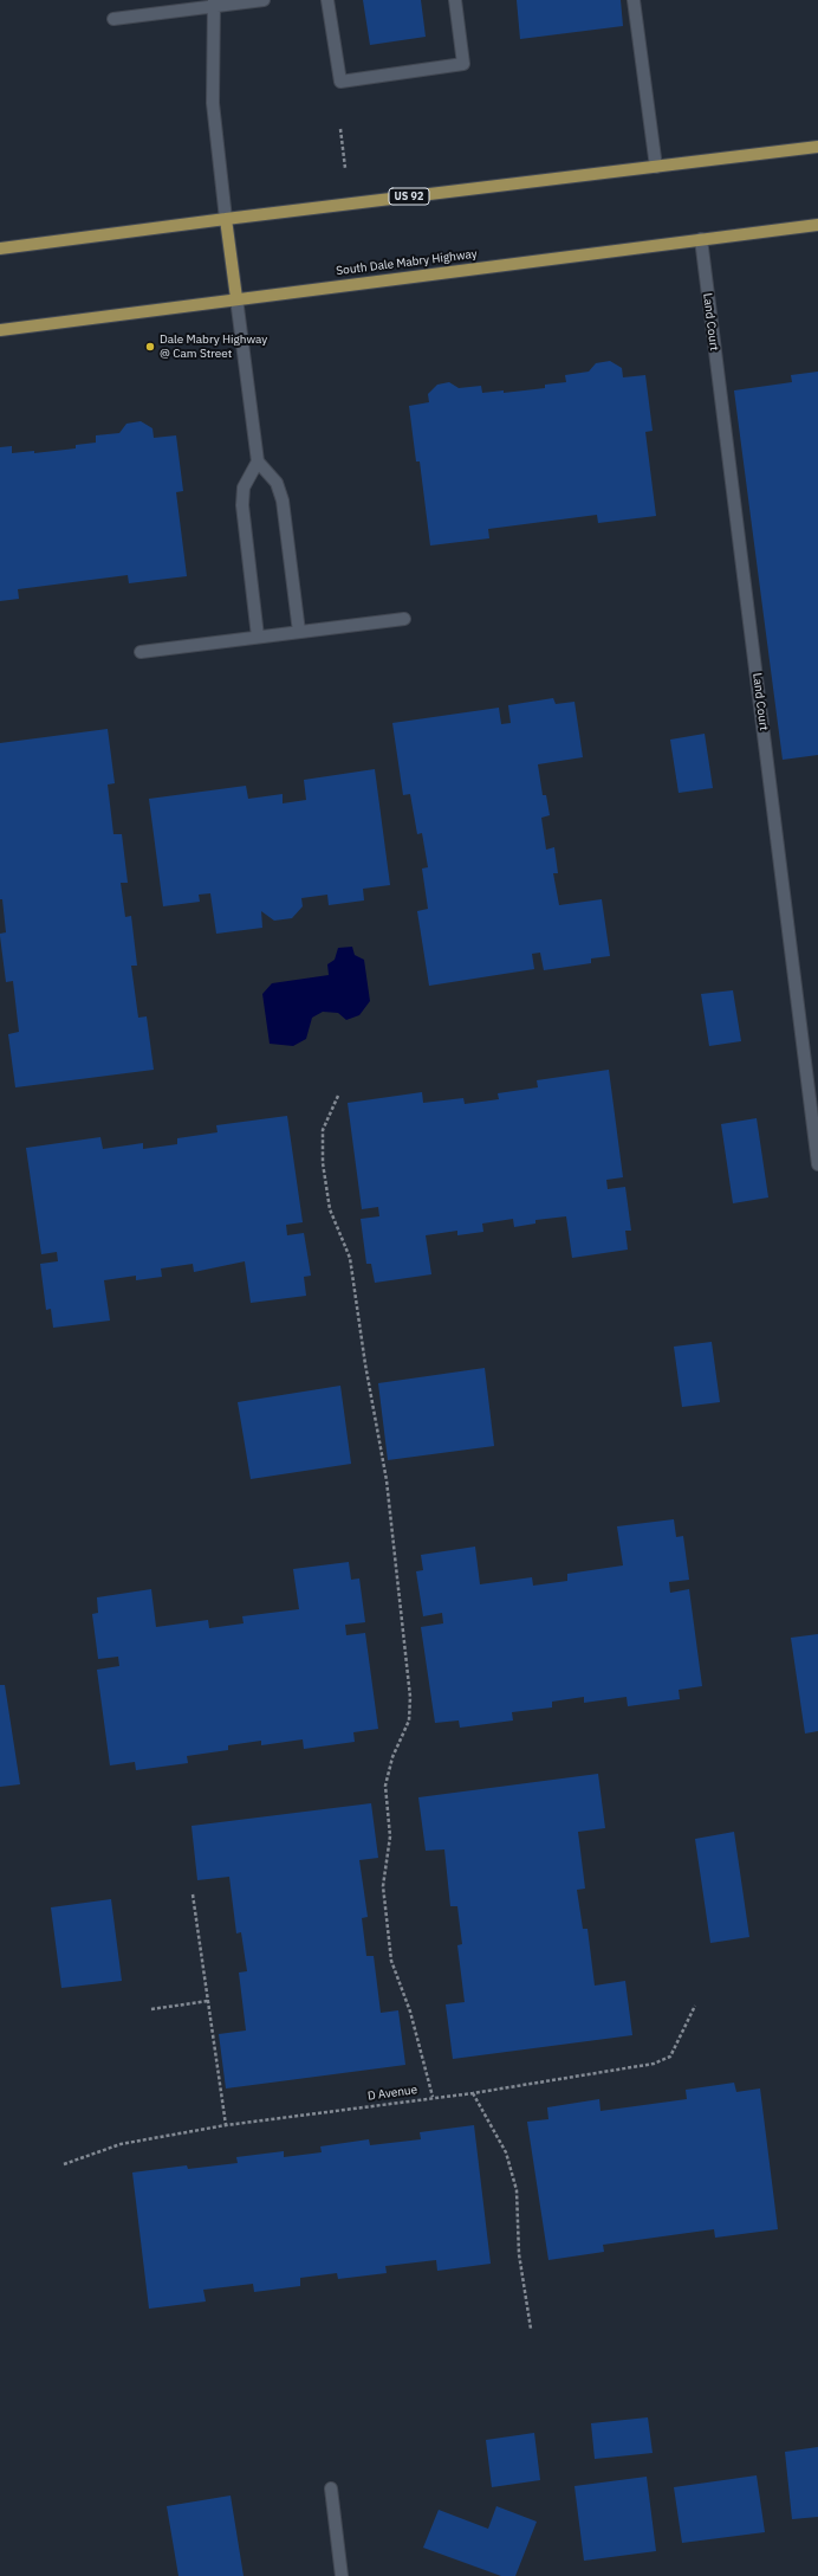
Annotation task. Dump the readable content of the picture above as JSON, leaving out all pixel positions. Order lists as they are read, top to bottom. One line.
{"streets":{"main road":["US 92","South Dale Mabry Highway"],"street":["Land Court"],"path":["D Avenue"]},"crossings":[["South Dale Mabry Highway","Land Court"]],"places":["Dale Mabry Highway @ Cam Street"]}
